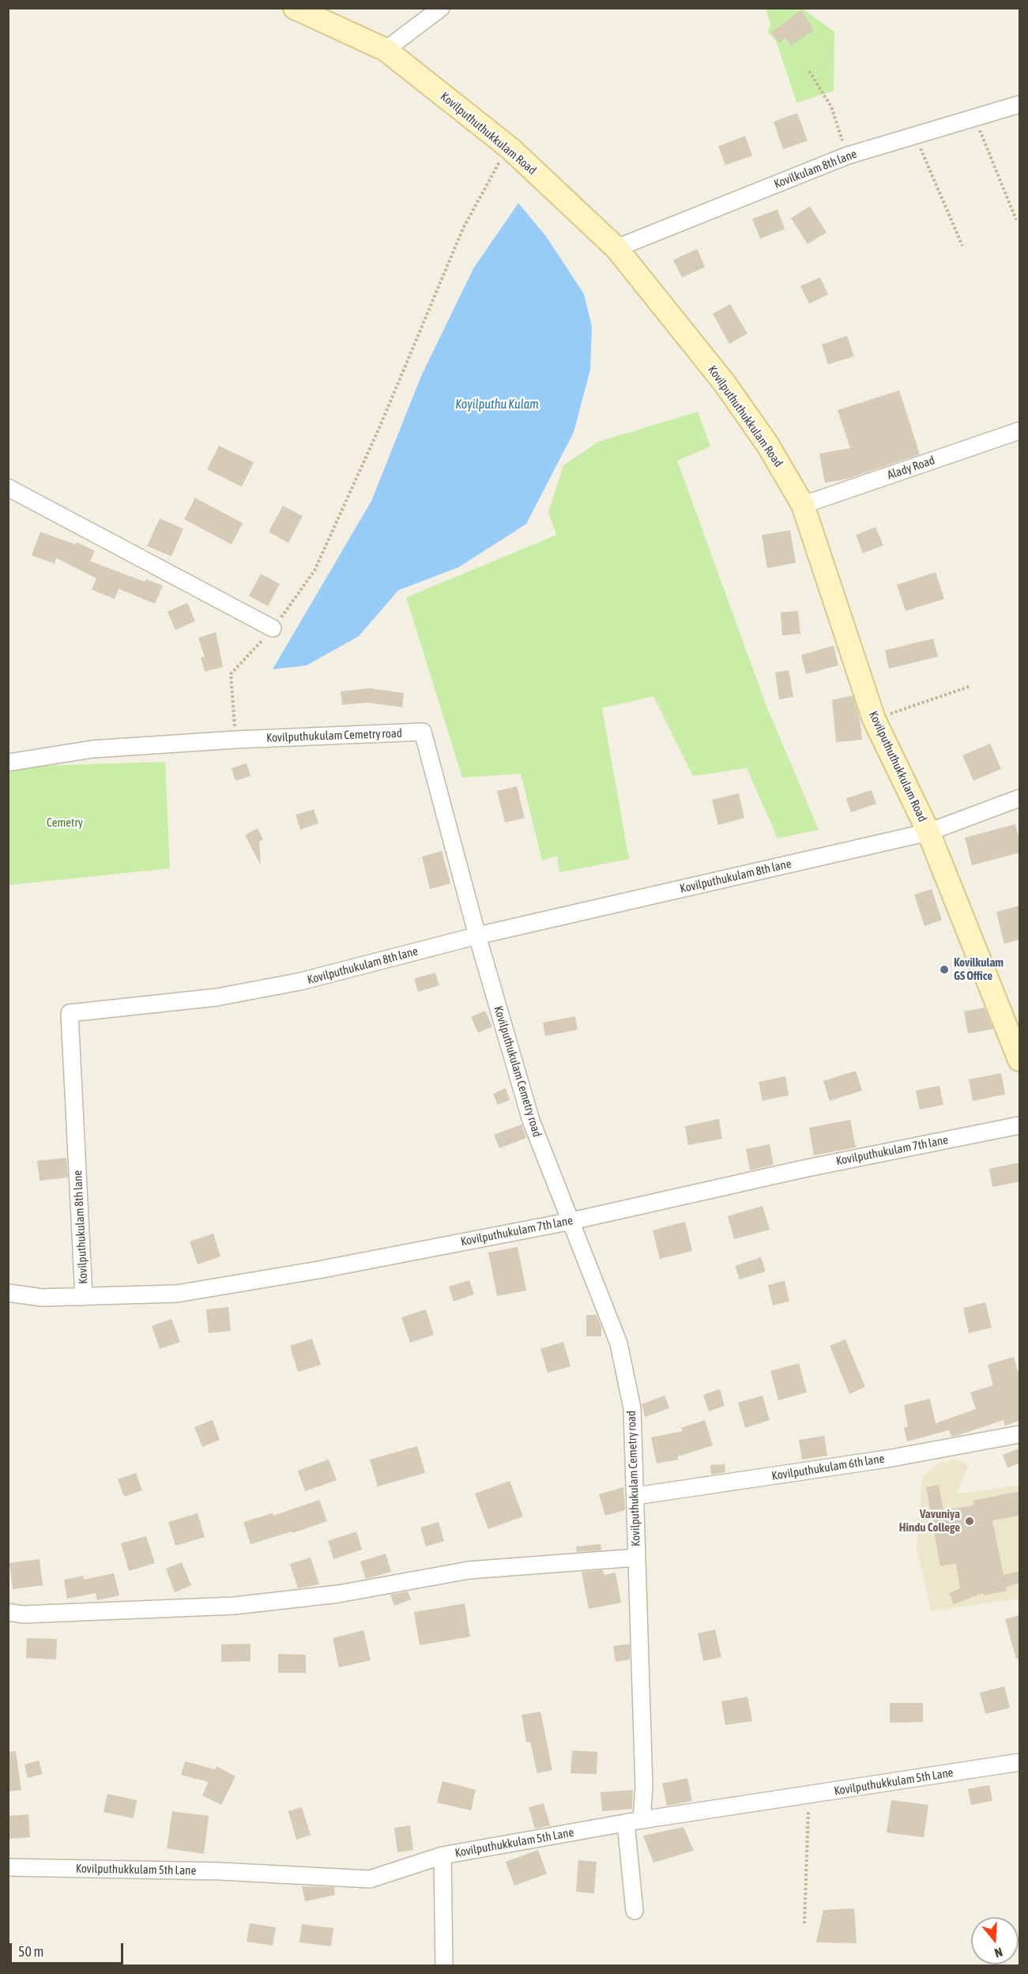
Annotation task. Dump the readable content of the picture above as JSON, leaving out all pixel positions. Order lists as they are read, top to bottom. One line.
{"streets":{"street":["Kovilputhuthukkulam Road","Kovilkulam 8th lane","Alady Road","Kovilputhukulam Cemetry road","Kovilputhukulam 8th lane","Kovilputhukulam 7th lane","Kovilputhukulam 6th lane","Kovilputhukkulam 5th Lane"]},"crossings":[["Kovilputhuthukkulam Road","Kovilkulam 8th lane"],["Kovilputhuthukkulam Road","Alady Road"],["Kovilputhuthukkulam Road","Kovilputhukulam 8th lane"],["Kovilputhukulam Cemetry road","Kovilputhukulam 8th lane"],["Kovilputhukulam Cemetry road","Kovilputhukulam 7th lane"],["Kovilputhukulam Cemetry road","Kovilputhukulam 6th lane"],["Kovilputhukulam Cemetry road","Kovilputhukkulam 5th Lane"],["Kovilputhukulam 8th lane","Kovilputhukulam 7th lane"]],"water":["Koyilputhu Kulam"],"parks":["Cemetry"],"places":["Kovilkulam GS Office","Vavuniya Hindu College"],"scale_bar":"50 m","north":"bottom"}
